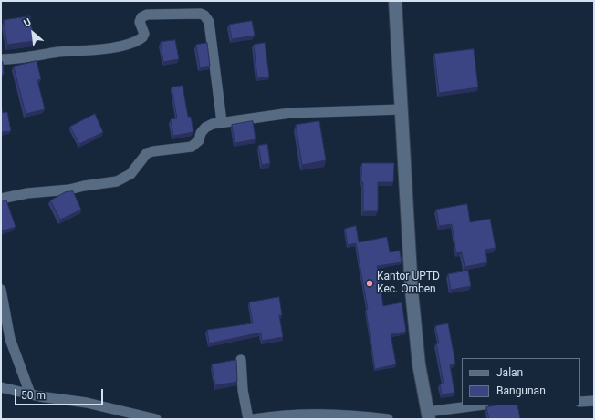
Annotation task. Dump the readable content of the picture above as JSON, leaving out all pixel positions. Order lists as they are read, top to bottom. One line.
{"places":["Kantor UPTD Kec. Omben"],"legend":["Jalan","Bangunan"],"scale_bar":"50 m","north":"top left"}
